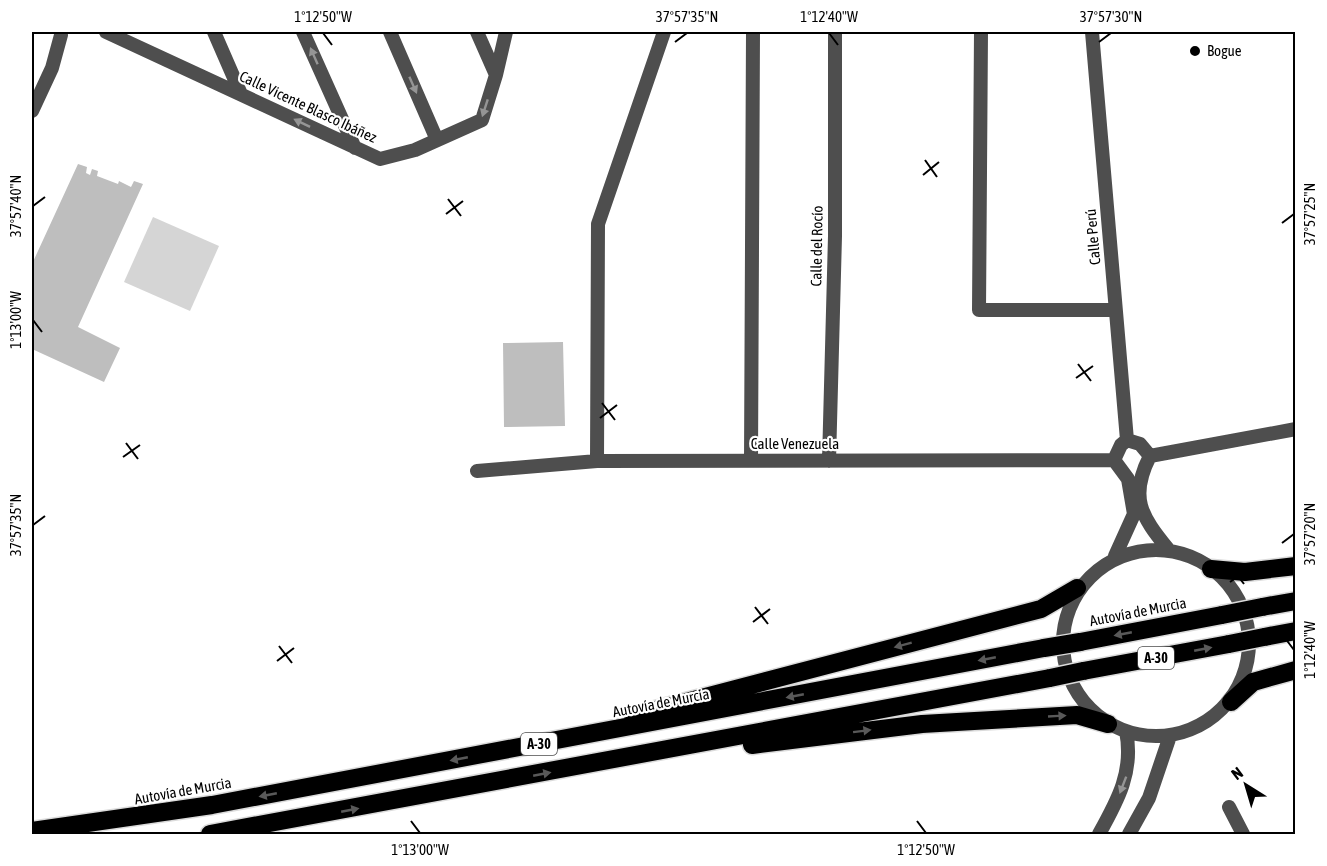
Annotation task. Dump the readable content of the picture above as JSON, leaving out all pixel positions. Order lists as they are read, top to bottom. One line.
{"streets":{"highway":["Autovía de Murcia","A-30"],"street":["Calle Vicente Blasco Ibáñez","Calle Perú","Calle del Rocío","Calle Venezuela"]},"crossings":[["Calle del Rocío","Calle Venezuela"]],"places":["Bogue"],"north":"top left","coordinates":["1°12'50\"W","37°57'35\"N","1°12'40\"W","37°57'30\"N","37°57'40\"N","37°57'25\"N","1°13'00\"W","37°57'20\"N"]}
